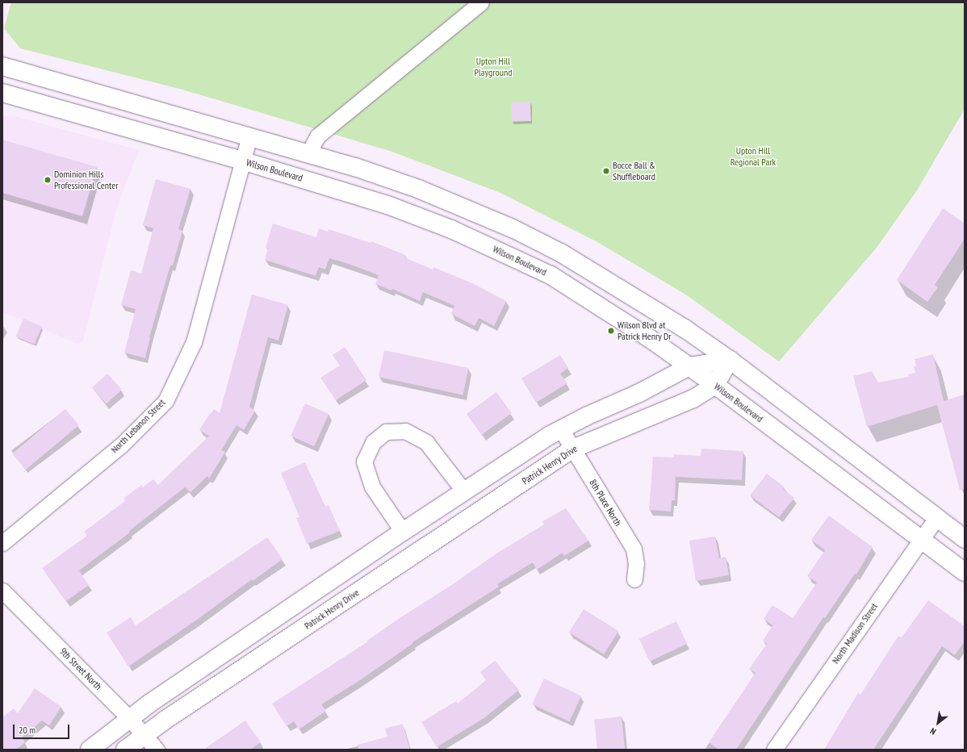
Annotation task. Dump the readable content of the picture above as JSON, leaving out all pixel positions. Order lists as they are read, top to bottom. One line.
{"streets":{"main road":["Wilson Boulevard","Patrick Henry Drive"],"street":["North Lebanon Street","8th Place North","North Madison Street","9th Street North"]},"crossings":[["Wilson Boulevard","North Lebanon Street"],["Wilson Boulevard","Patrick Henry Drive"],["Wilson Boulevard","North Madison Street"],["Patrick Henry Drive","8th Place North"],["Patrick Henry Drive","9th Street North"]],"parks":["Upton Hill Playground","Upton Hill Regional Park"],"places":["Bocce Ball & Shuffleboard","Dominion Hills Professional Center","Wilson Blvd at Patrick Henry Dr"],"scale_bar":"20 m","north":"bottom left"}
